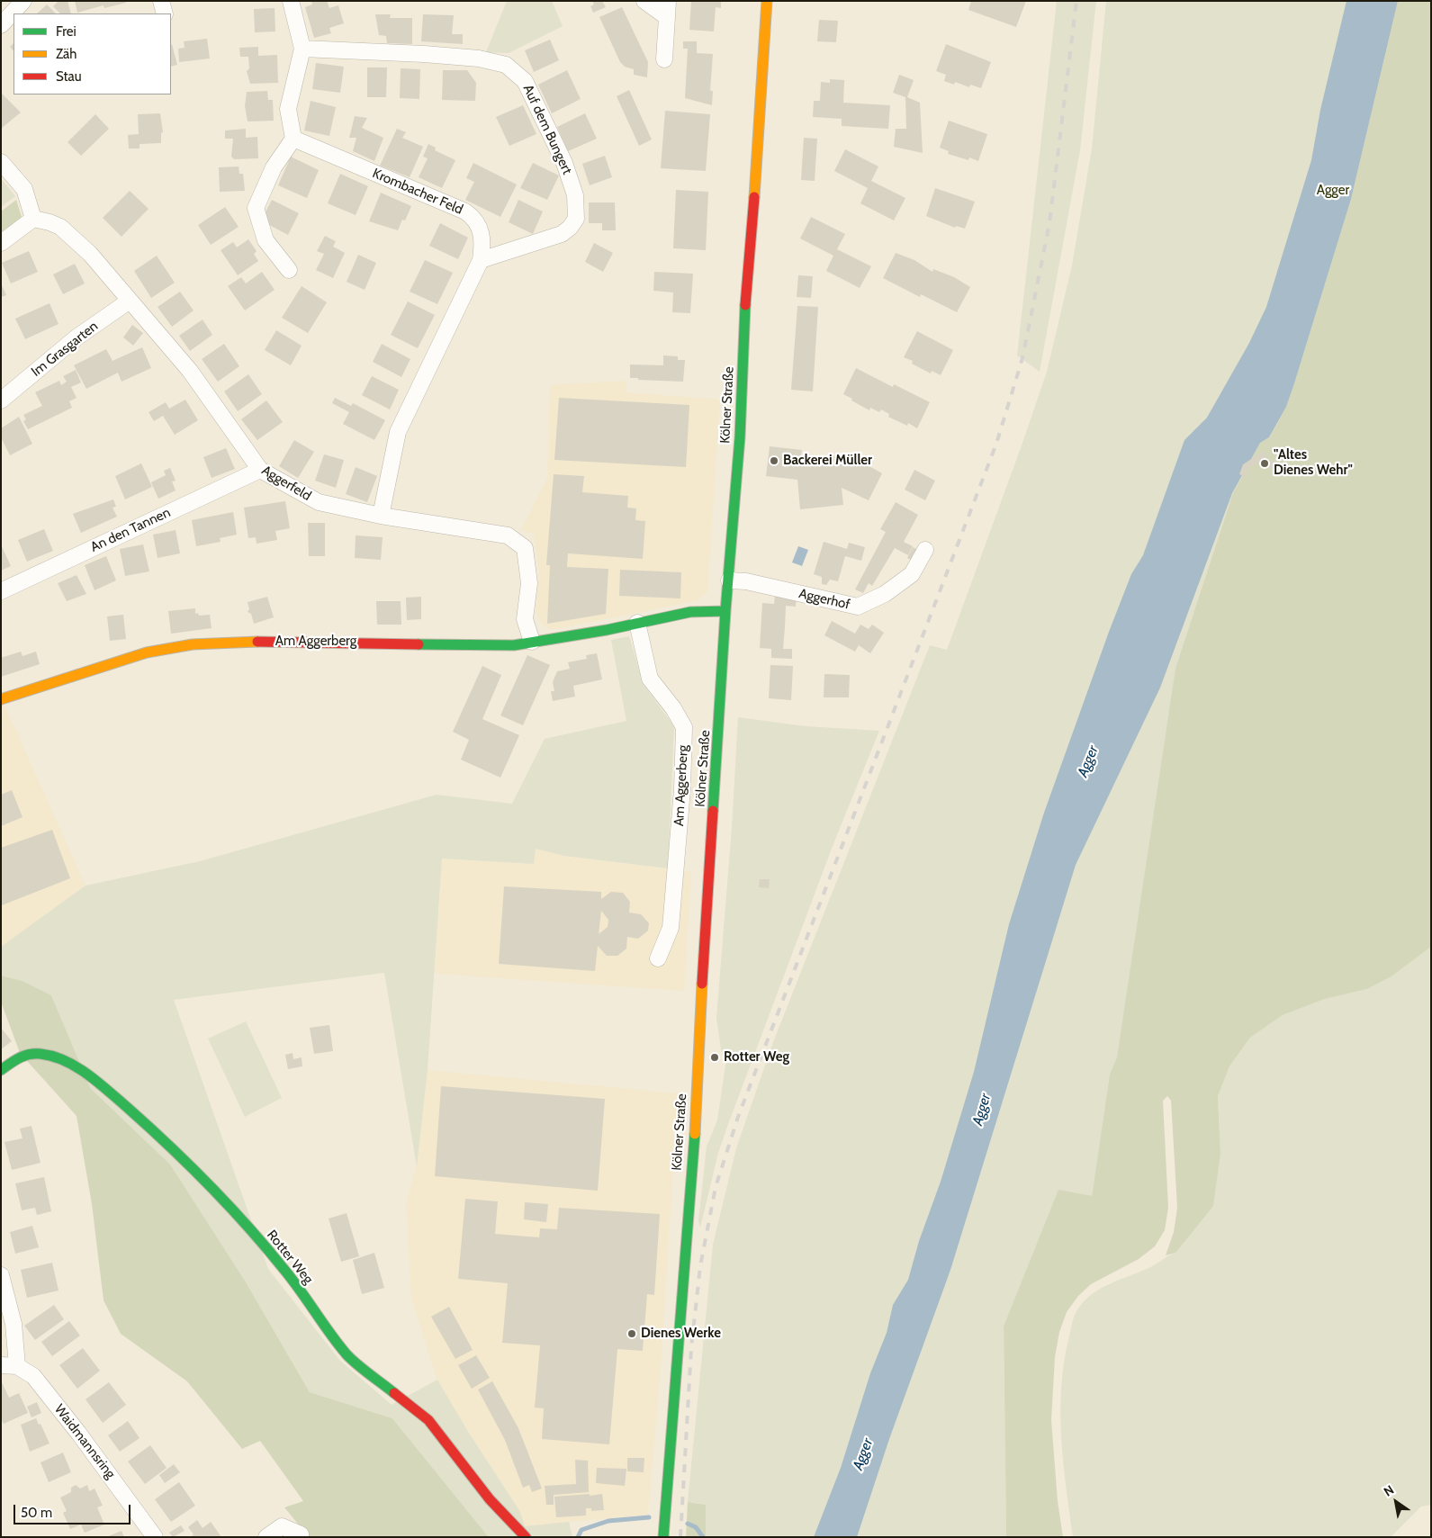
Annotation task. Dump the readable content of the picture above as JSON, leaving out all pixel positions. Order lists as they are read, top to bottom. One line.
{"streets":{"main road":["Kölner Straße","Am Aggerberg","Rotter Weg"],"street":["Auf dem Bungert","Krombacher Feld","Im Grasgarten","Aggerfeld","An den Tannen","Aggerhof","Waidmannsring"]},"crossings":[["Auf dem Bungert","Krombacher Feld"],["Krombacher Feld","Aggerfeld"],["Im Grasgarten","Aggerfeld"],["Kölner Straße","Aggerhof"],["Kölner Straße","Am Aggerberg"],["Aggerfeld","An den Tannen"],["Aggerfeld","Am Aggerberg"]],"water":["Agger"],"parks":["Agger"],"places":["Backerei Müller","\"Altes Dienes Wehr\"","Rotter Weg","Dienes Werke"],"legend":["Frei","Zäh","Stau"],"scale_bar":"50 m","north":"top left"}
